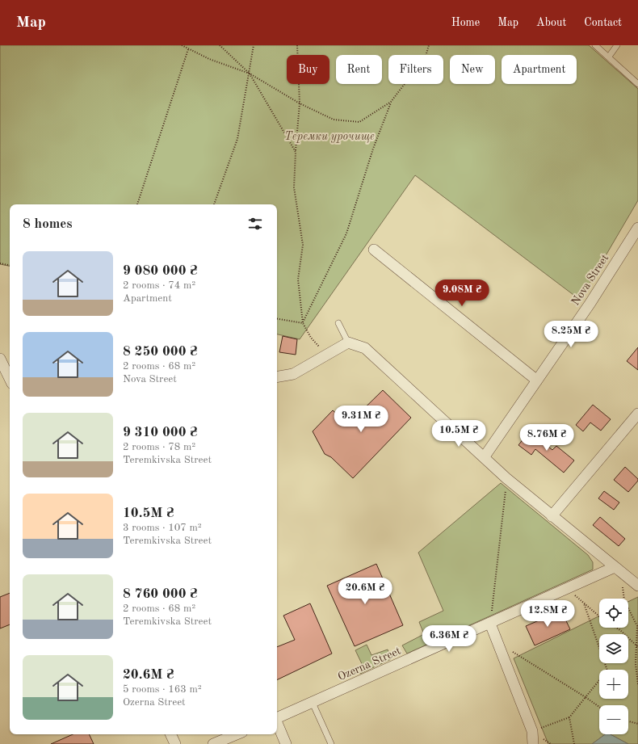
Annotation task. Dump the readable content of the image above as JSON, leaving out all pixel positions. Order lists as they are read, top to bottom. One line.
{"streets":{"street":["Nova Street","Ozerna Street"]},"parks":["Теремки урочище"],"page":{"header":"Map","nav":["Home","Map","About","Contact"],"chip":["Buy","Rent","Filters","New","Apartment"],"heading":"8 homes","list":[{"name":"9 080 000 ₴","note":"2 rooms · 74 m² · Apartment"},{"name":"8 250 000 ₴","note":"2 rooms · 68 m² · Nova Street"},{"name":"9 310 000 ₴","note":"2 rooms · 78 m² · Teremkivska Street"},{"name":"10.5M ₴","note":"3 rooms · 107 m² · Teremkivska Street"},{"name":"8 760 000 ₴","note":"2 rooms · 68 m² · Teremkivska Street"},{"name":"20.6M ₴","note":"5 rooms · 163 m² · Ozerna Street"}],"price":["9.08M ₴","8.25M ₴","9.31M ₴","10.5M ₴","8.76M ₴","20.6M ₴","12.8M ₴","6.36M ₴"],"map_buttons":["+","−"]}}
